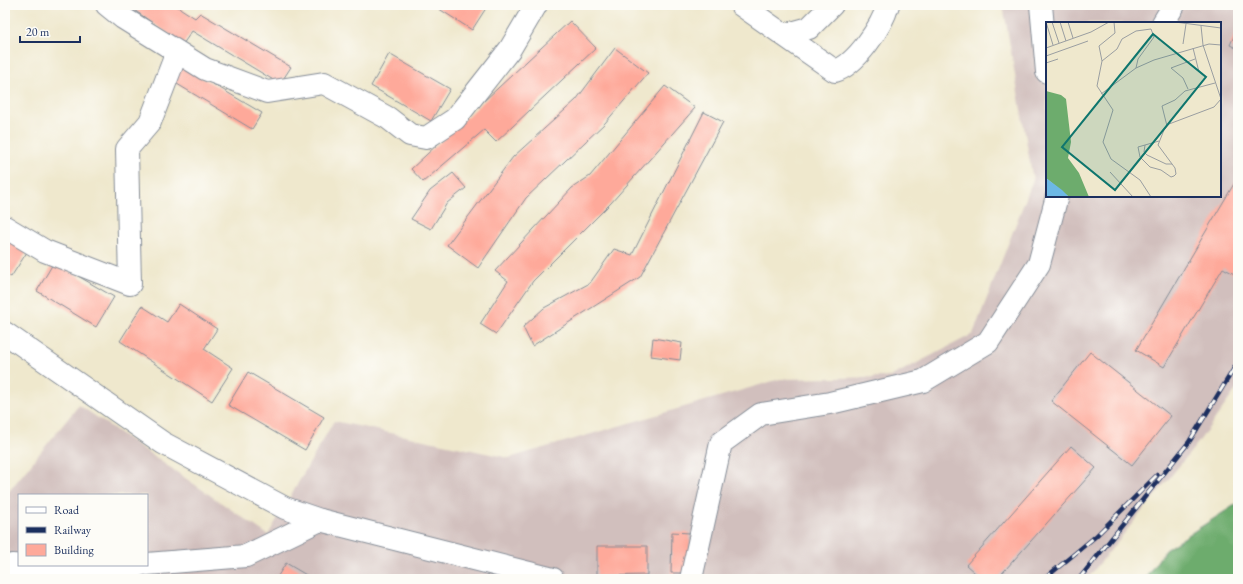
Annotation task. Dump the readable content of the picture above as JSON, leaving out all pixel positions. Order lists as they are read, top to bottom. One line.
{"legend":["Road","Railway","Building"],"scale_bar":"20 m"}
